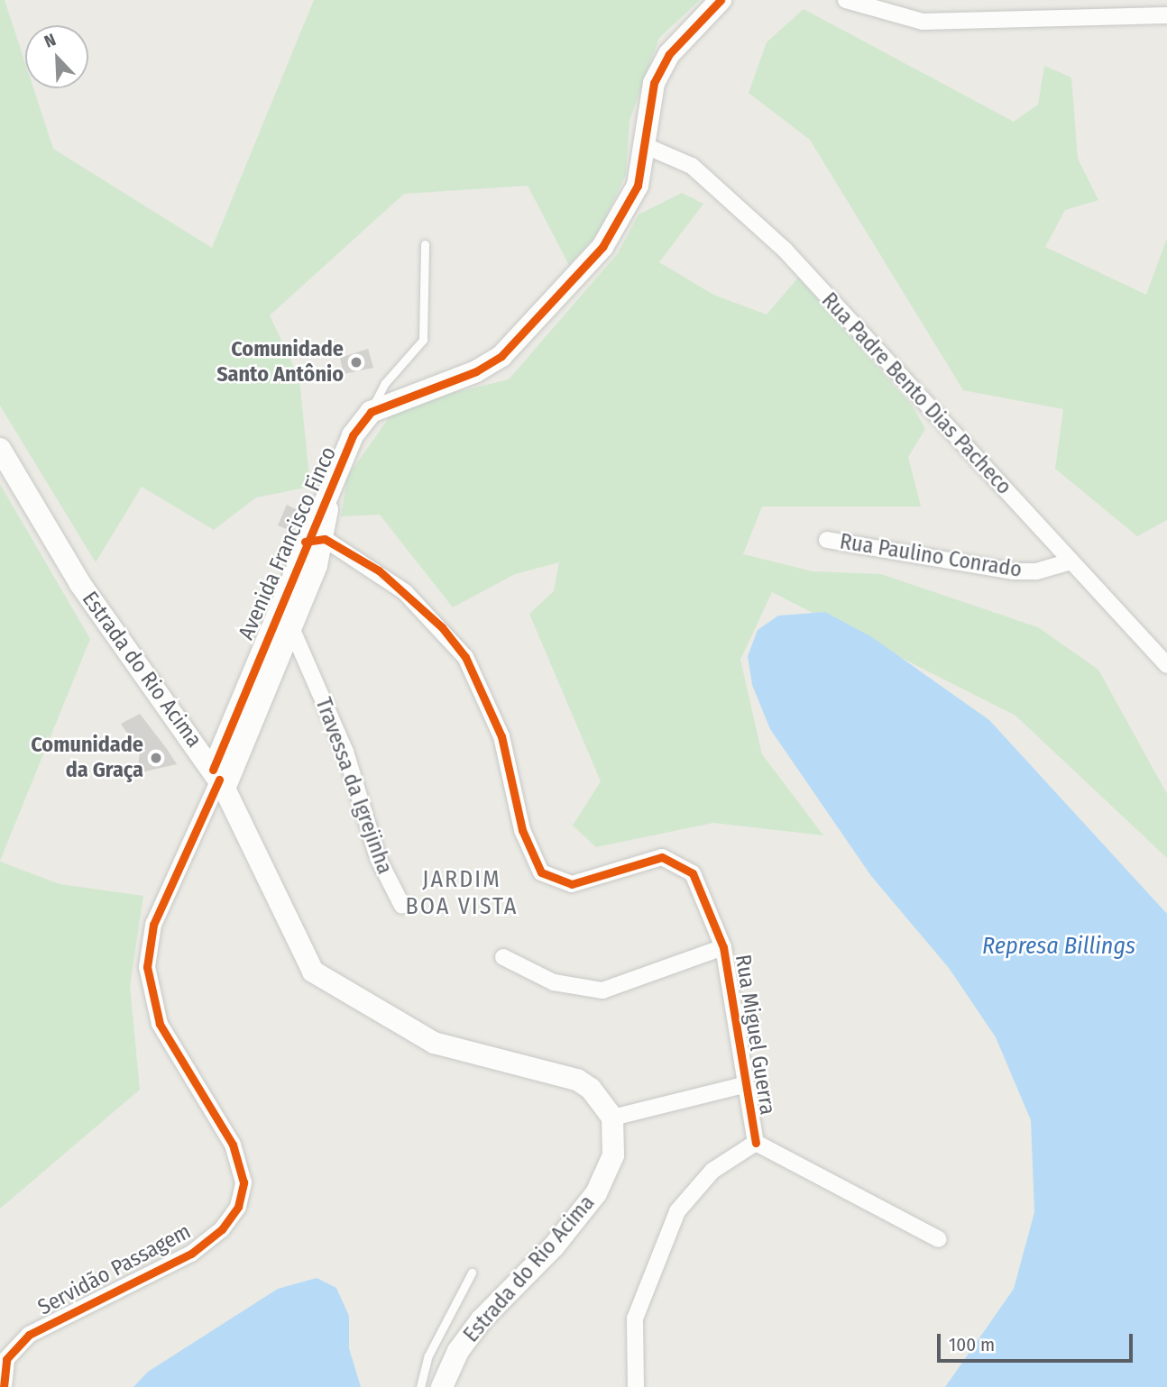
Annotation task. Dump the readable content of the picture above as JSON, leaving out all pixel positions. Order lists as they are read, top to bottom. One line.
{"streets":{"main road":["Avenida Francisco Finco","Estrada do Rio Acima"],"street":["Rua Padre Bento Dias Pacheco","Rua Paulino Conrado","Travessa da Igrejinha","Rua Miguel Guerra","Servidão Passagem"]},"crossings":[["Rua Padre Bento Dias Pacheco","Rua Paulino Conrado"],["Avenida Francisco Finco","Estrada do Rio Acima"],["Avenida Francisco Finco","Travessa da Igrejinha"],["Avenida Francisco Finco","Rua Miguel Guerra"],["Avenida Francisco Finco","Servidão Passagem"]],"districts":["JARDIM BOA VISTA"],"water":["Represa Billings"],"places":["Comunidade Santo Antônio","Comunidade da Graça"],"scale_bar":"100 m","north":"top left"}
